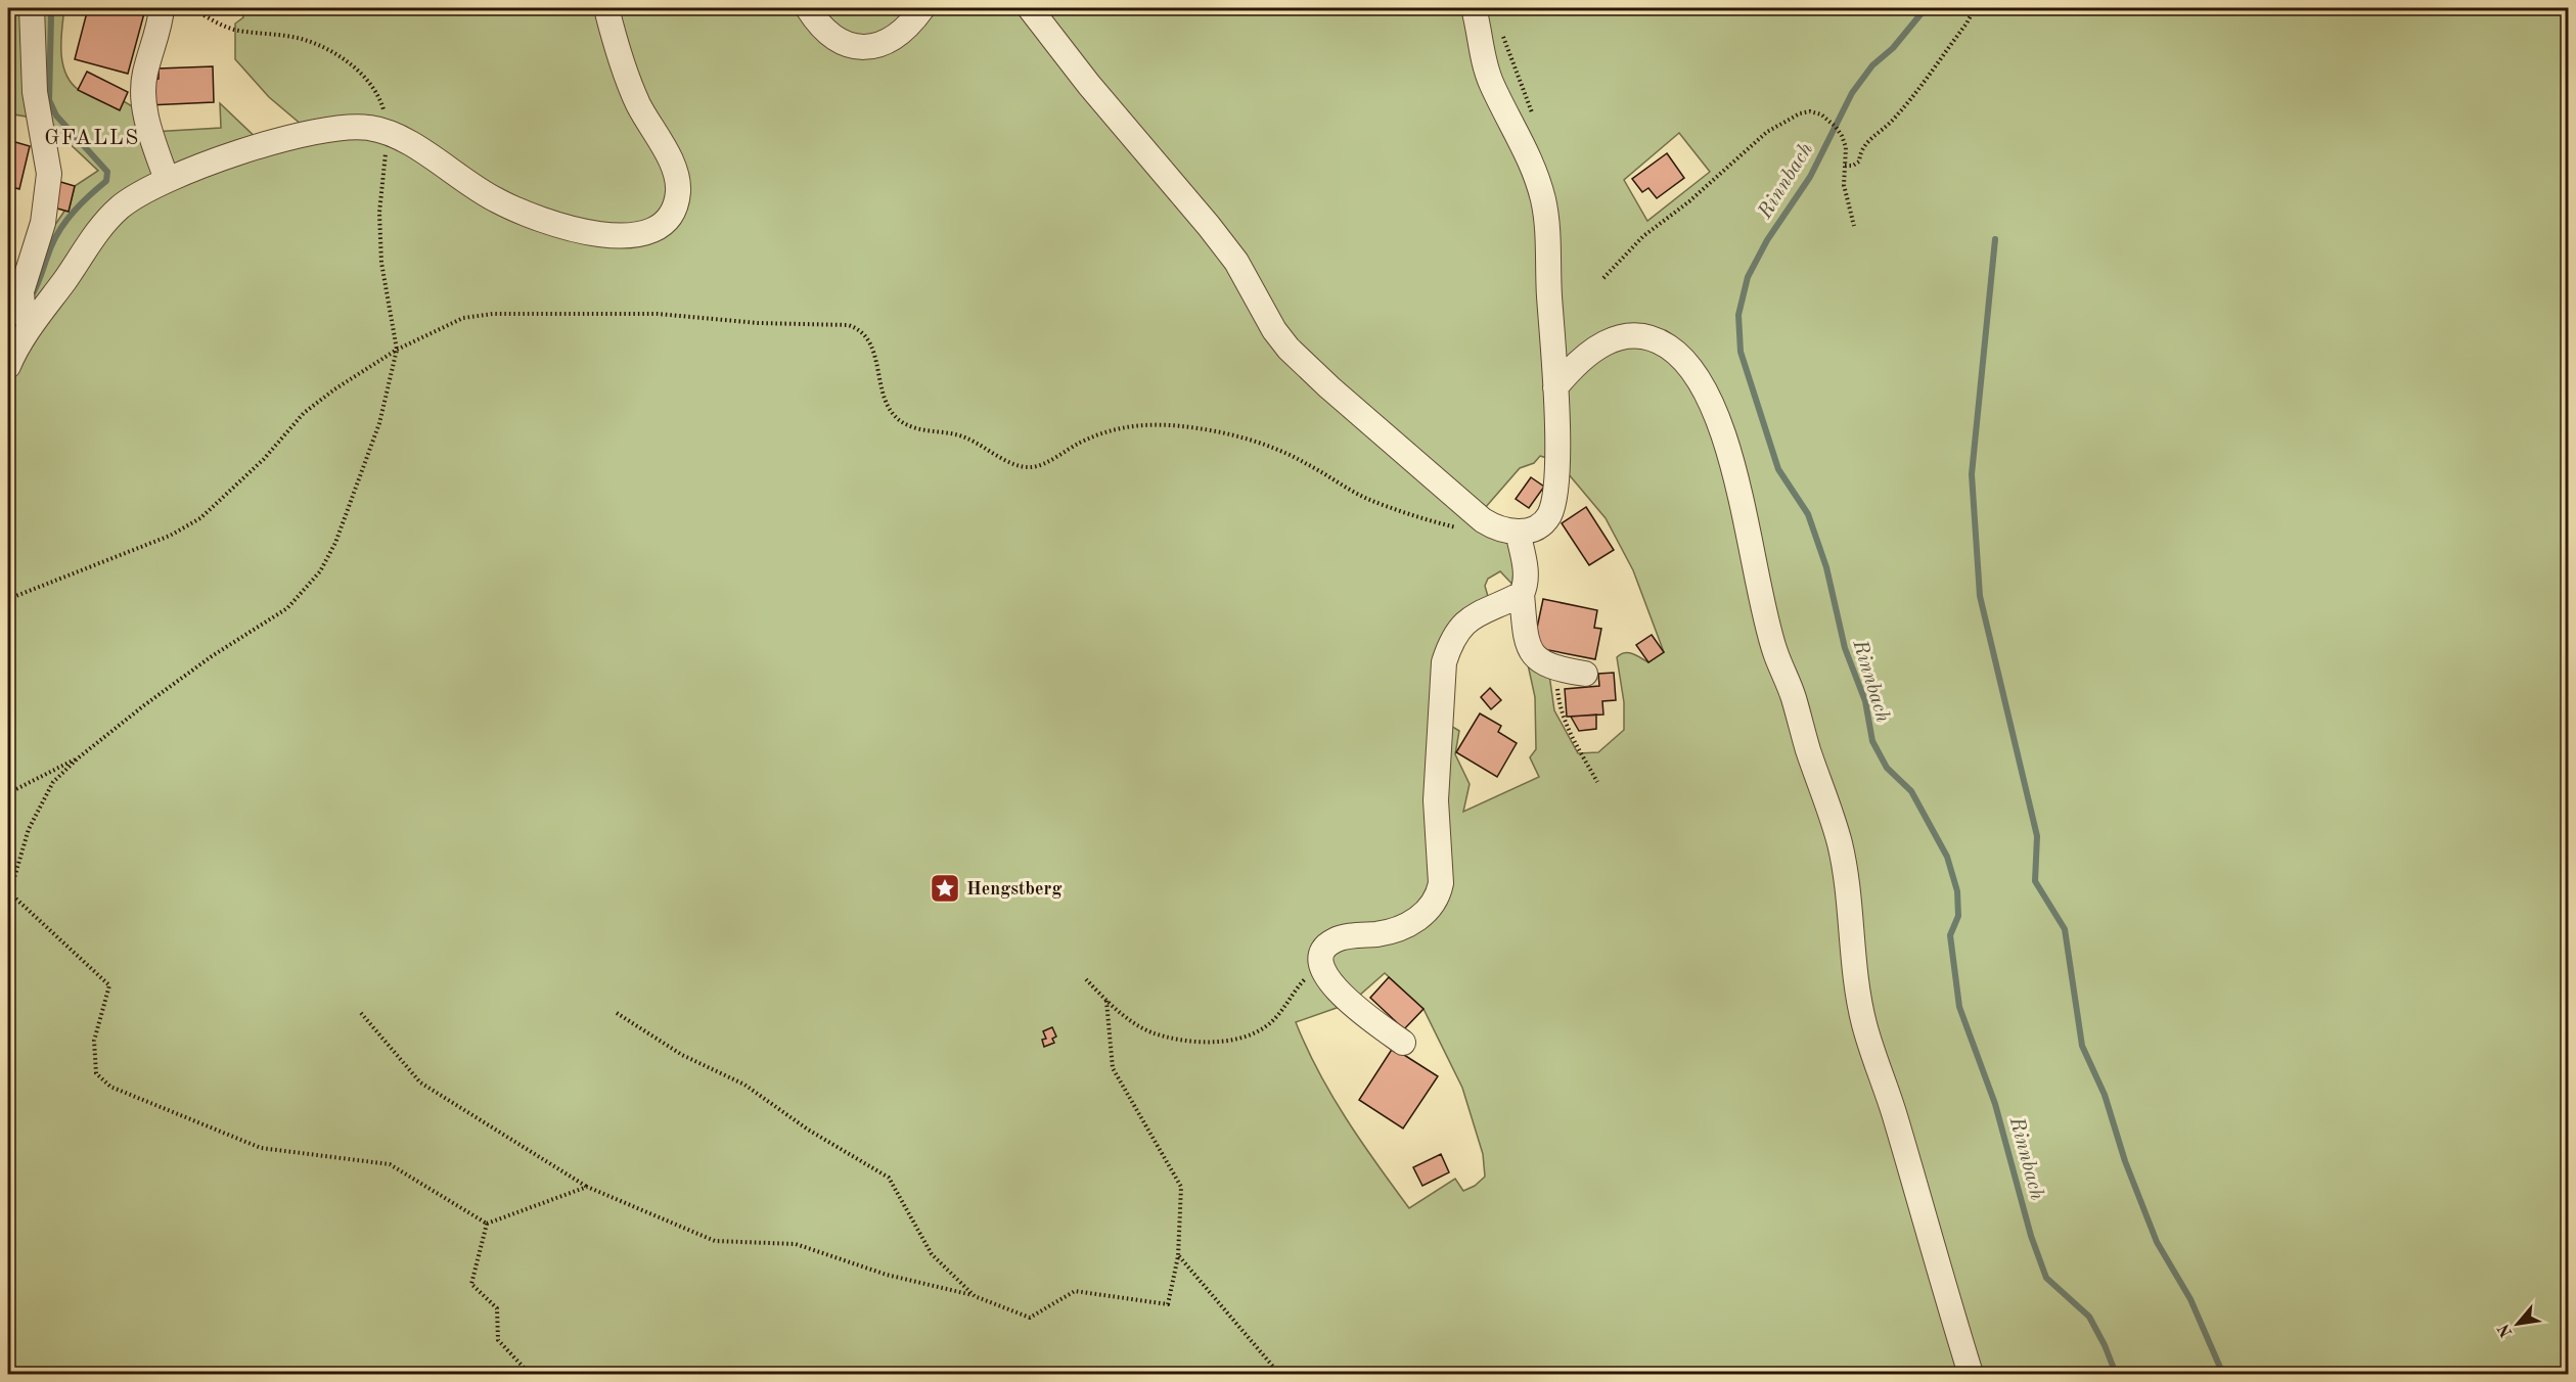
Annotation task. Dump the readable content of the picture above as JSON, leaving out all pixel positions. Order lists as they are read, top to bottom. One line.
{"districts":["GFALLS"],"water":["Rinnbach"],"places":{"place":["Hengstberg"]},"north":"bottom left"}
